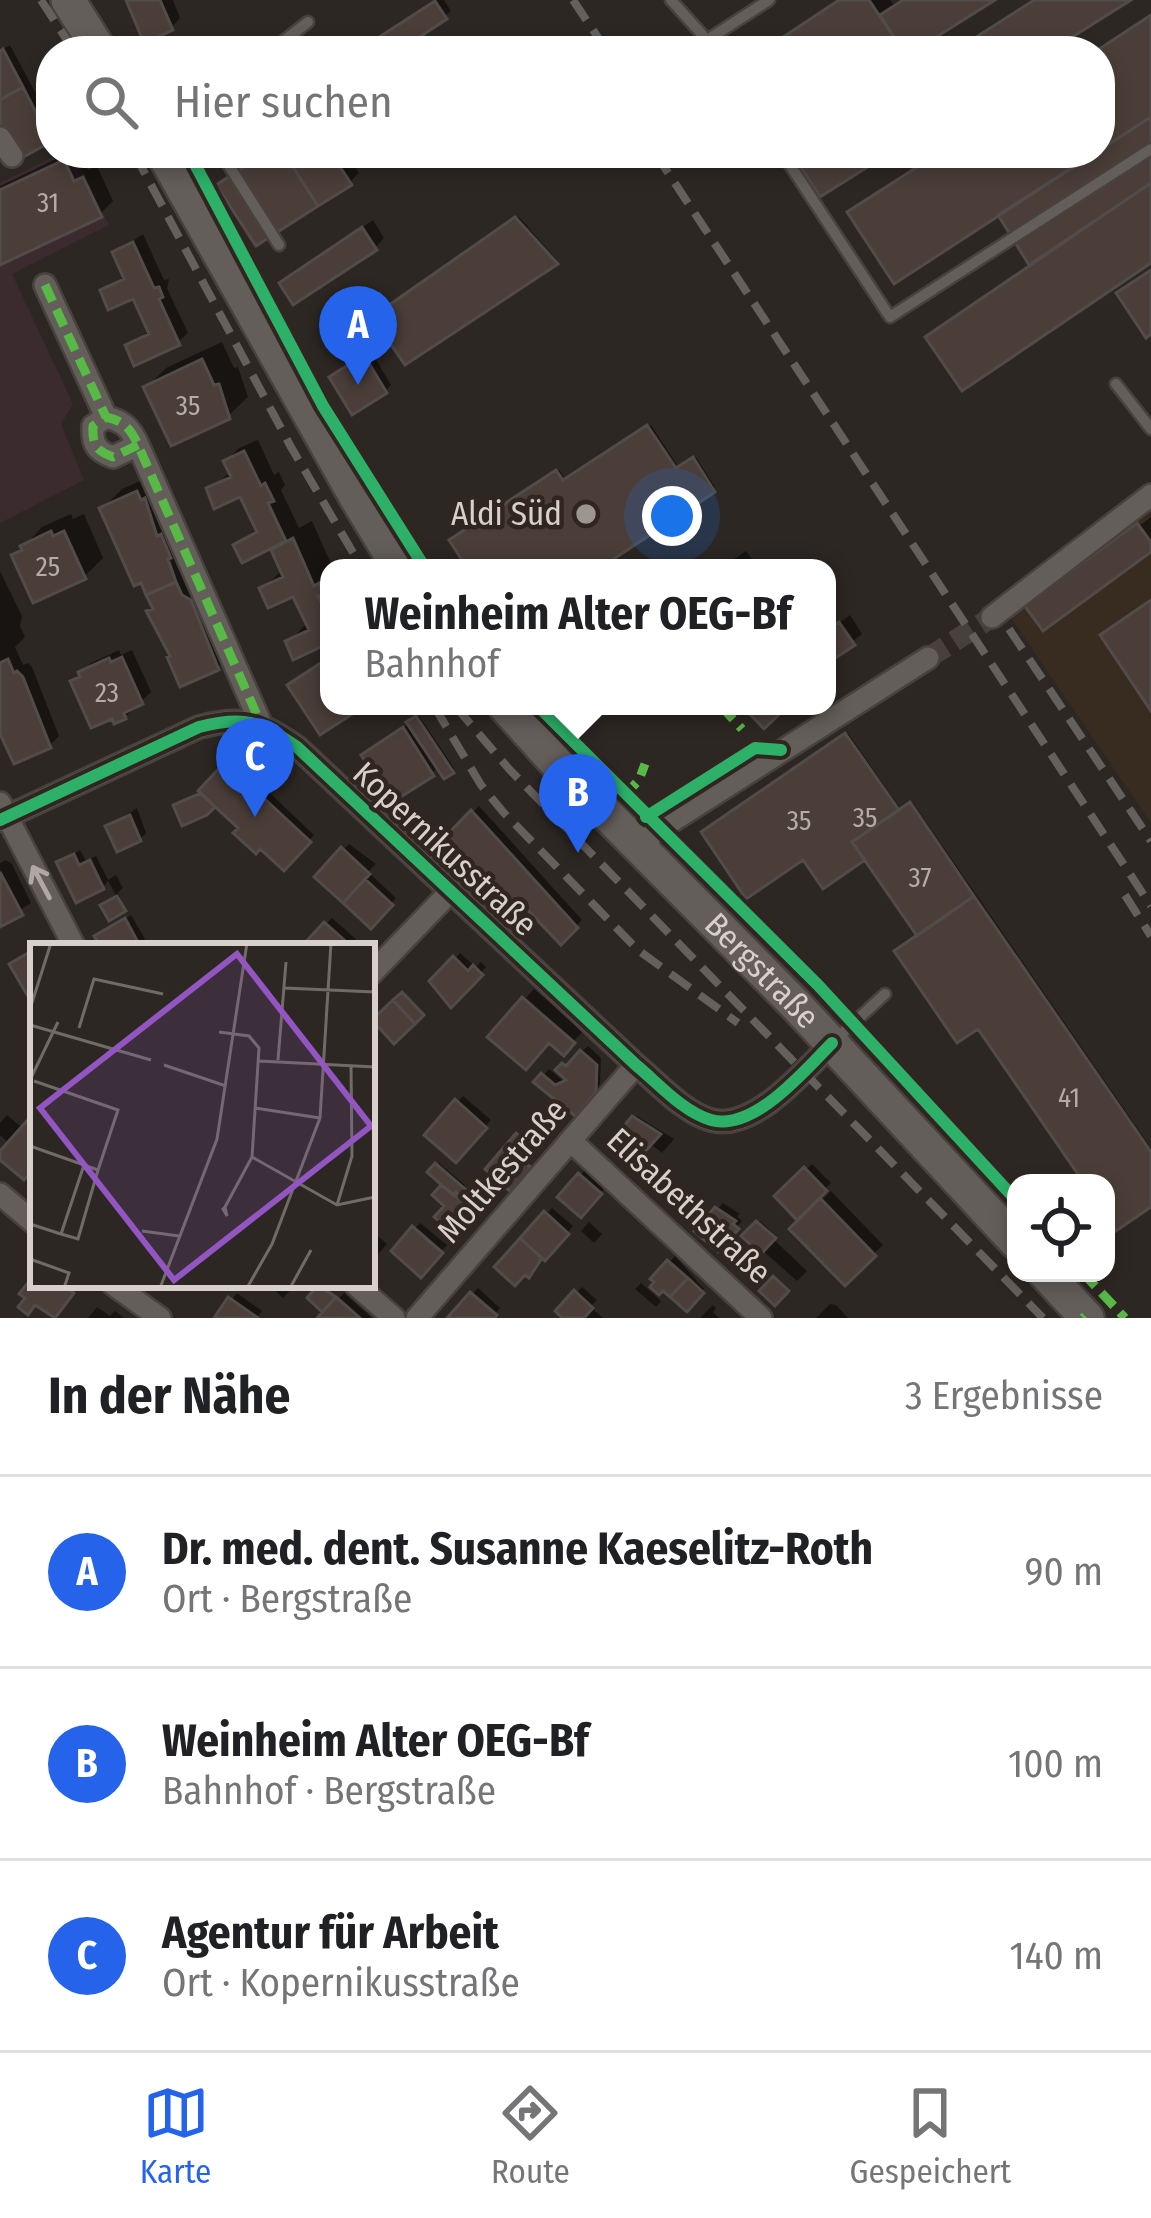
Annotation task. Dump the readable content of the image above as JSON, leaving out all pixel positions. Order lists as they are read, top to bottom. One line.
{"streets":{"main road":["Bergstraße"],"street":["Kopernikusstraße","Moltkestraße","Elisabethstraße"]},"crossings":[["Kopernikusstraße","Bergstraße"],["Kopernikusstraße","Moltkestraße"],["Moltkestraße","Elisabethstraße"]],"places":["Aldi Süd"],"house_numbers":["31","35","25","23","35","35","37","41"],"page":{"search":"Hier suchen","pins":["A","C","B"],"popup":["Weinheim Alter OEG-Bf","Bahnhof"],"heading":["In der Nähe","3 Ergebnisse"],"list":[{"mark":"A","name":"Dr. med. dent. Susanne Kaeselitz-Roth","note":"Ort · Bergstraße","value":"90 m"},{"mark":"B","name":"Weinheim Alter OEG-Bf","note":"Bahnhof · Bergstraße","value":"100 m"},{"mark":"C","name":"Agentur für Arbeit","note":"Ort · Kopernikusstraße","value":"140 m"}],"nav":["Karte","Route","Gespeichert"]}}
